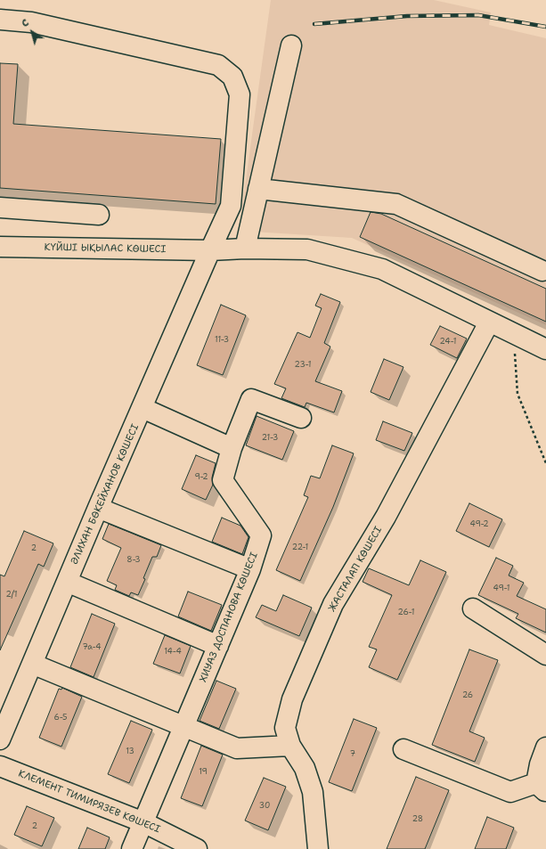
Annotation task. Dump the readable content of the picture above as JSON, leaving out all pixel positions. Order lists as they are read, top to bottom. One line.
{"streets":{"street":["КҮЙШІ ЫҚЫЛАС КӨШЕСІ","ӘЛИХАН БӨКЕЙХАНОВ КӨШЕСI","ЖАСТАЛАП КӨШЕСІ","ХИУАЗ ДОСПАНОВА КӨШЕСІ","КЛЕМЕНТ ТИМИРЯЗЕВ КӨШЕСІ"]},"crossings":[["КҮЙШІ ЫҚЫЛАС КӨШЕСІ","ӘЛИХАН БӨКЕЙХАНОВ КӨШЕСI"],["КҮЙШІ ЫҚЫЛАС КӨШЕСІ","ЖАСТАЛАП КӨШЕСІ"],["ХИУАЗ ДОСПАНОВА КӨШЕСІ","КЛЕМЕНТ ТИМИРЯЗЕВ КӨШЕСІ"]],"house_numbers":["11-3","24-1","23-1","21-3","9-2","49-2","22-1","2","8-3","49-1","2/1","26-1","7a-4","14-4","26","6-5","13","7","19","30","28","2"],"north":"top left"}
